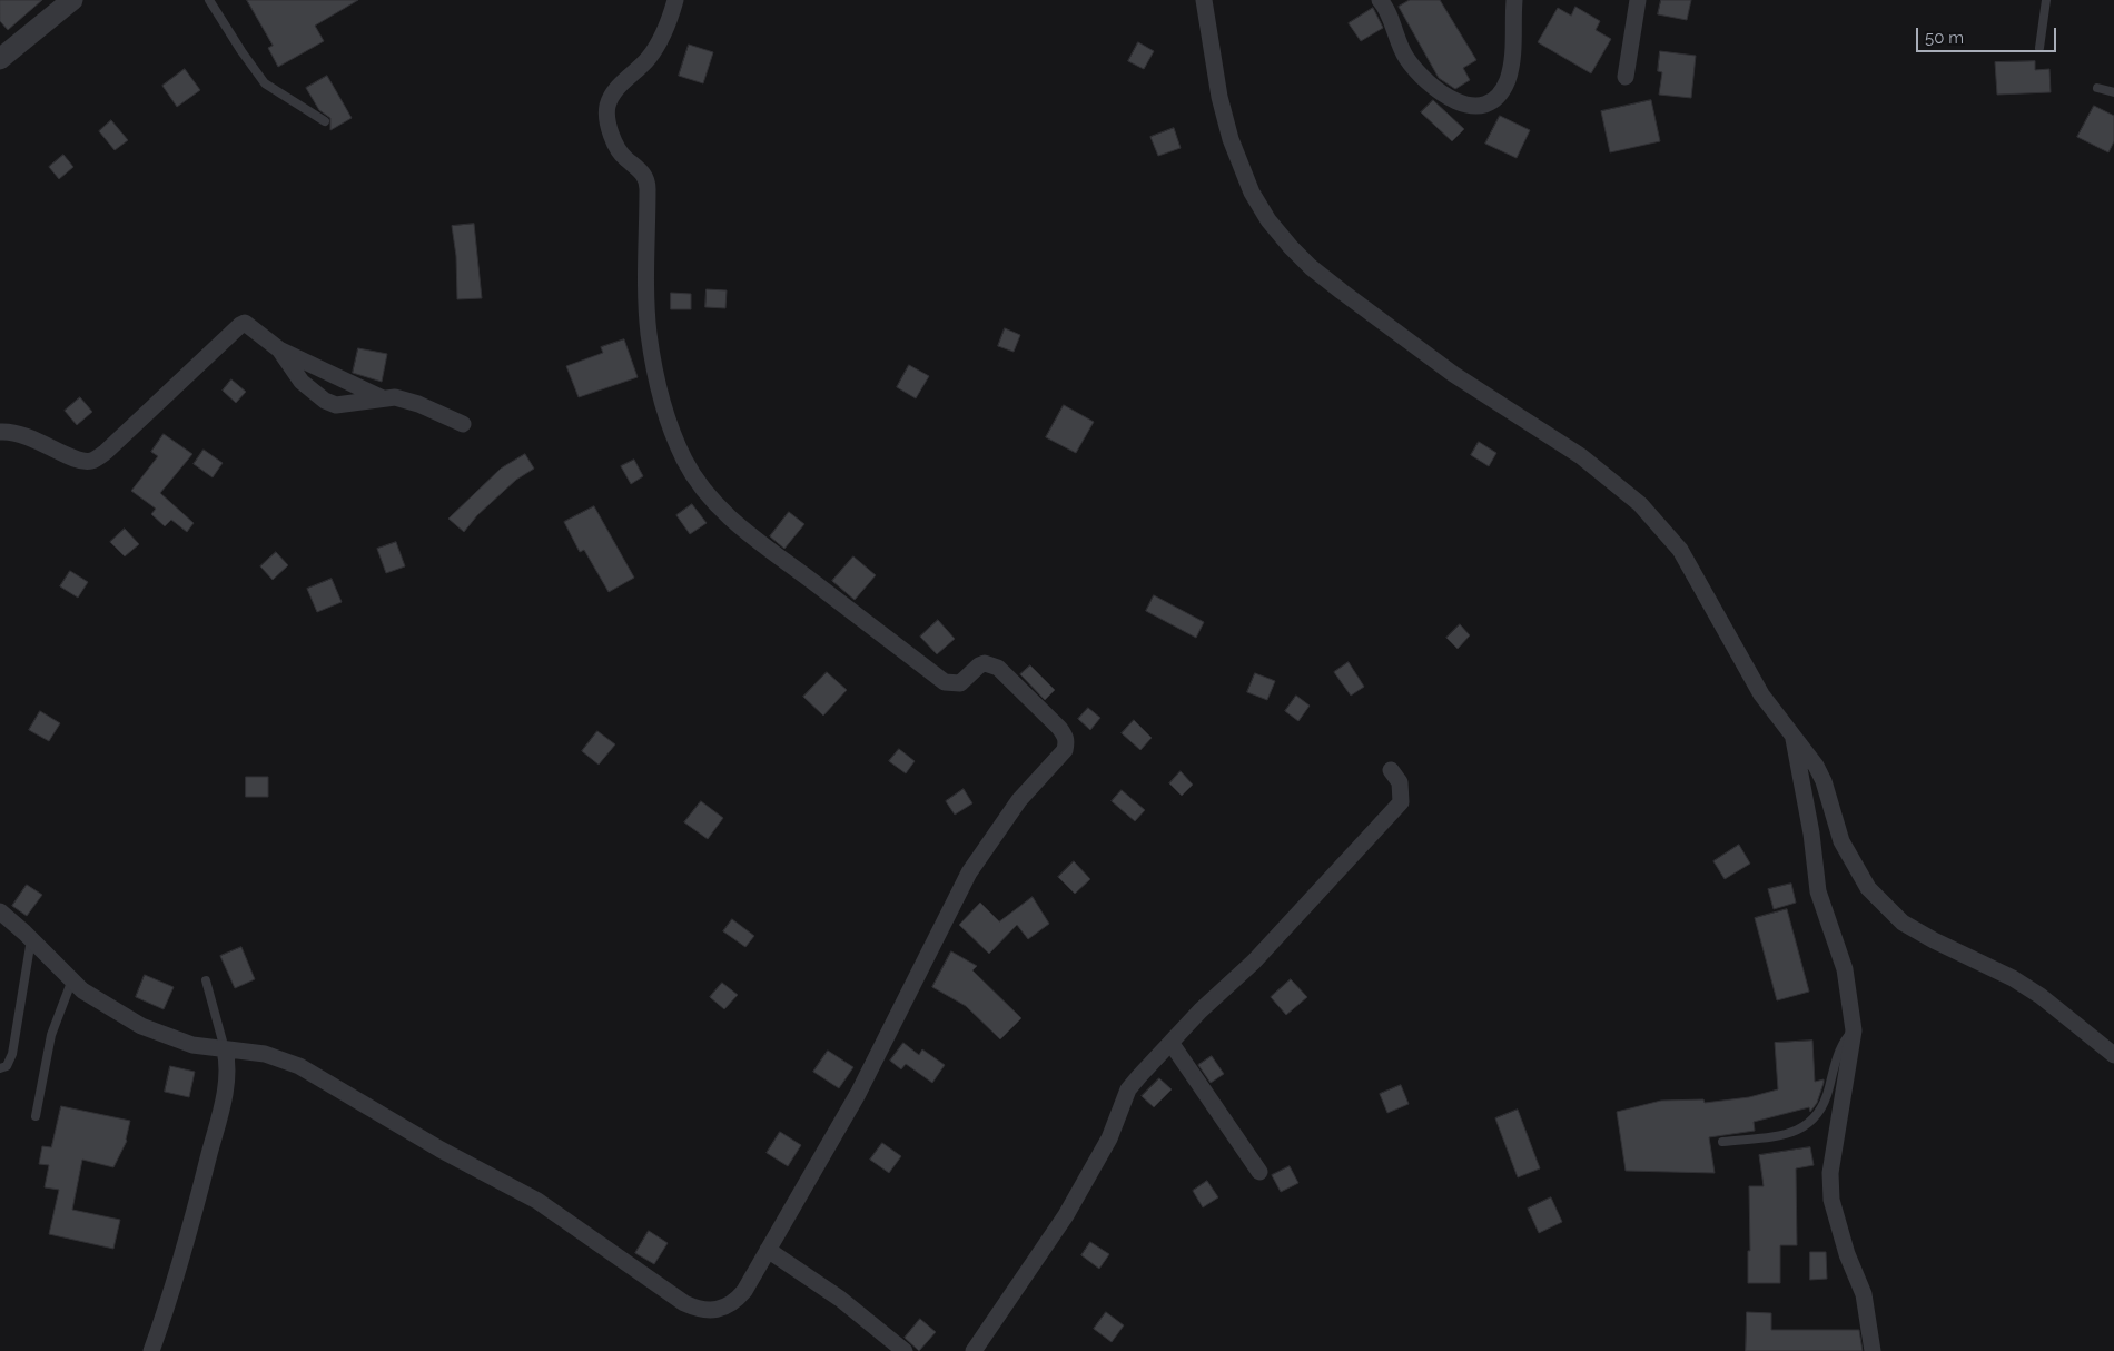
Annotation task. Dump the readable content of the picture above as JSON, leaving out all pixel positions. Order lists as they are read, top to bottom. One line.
{"scale_bar":"50 m"}
